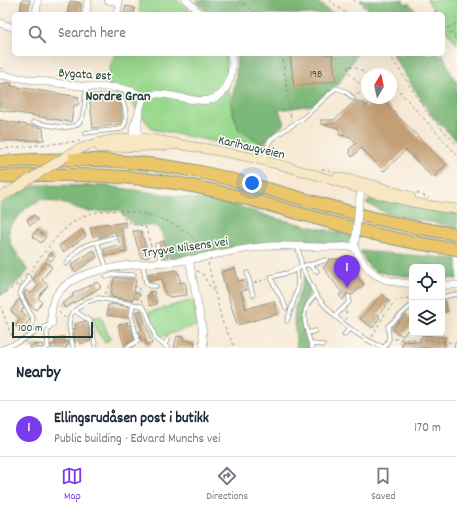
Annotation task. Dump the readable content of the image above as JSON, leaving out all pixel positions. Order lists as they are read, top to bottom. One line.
{"streets":{"main road":["Karihaugveien"],"street":["Bygata øst","Trygve Nilsens vei"]},"districts":["Nordre Gran"],"house_numbers":["19B"],"scale_bar":"100 m","north":"top","page":{"search":"Search here","pins":"1","scale":"100 m","heading":"Nearby","list":[{"mark":"1","name":"Ellingsrudåsen post i butikk","note":"Public building · Edvard Munchs vei","value":"170 m"}],"nav":["Map","Directions","Saved"]}}
